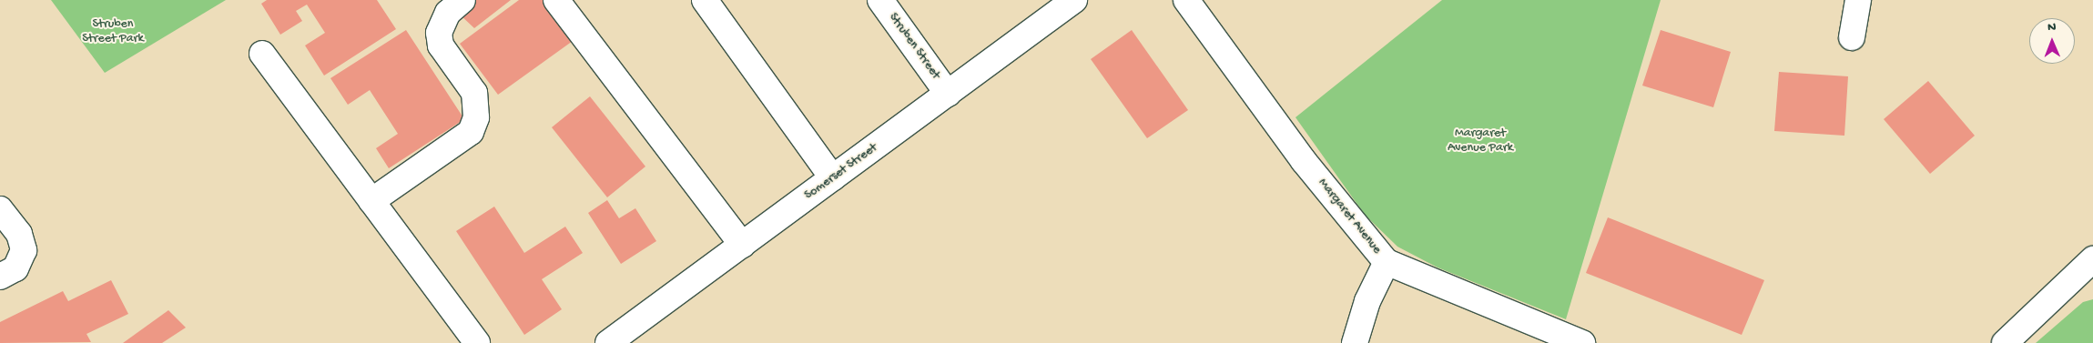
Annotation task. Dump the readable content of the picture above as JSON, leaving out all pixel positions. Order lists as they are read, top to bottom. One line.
{"streets":{"street":["Struben Street","Somerset Street","Margaret Avenue"]},"crossings":[["Struben Street","Somerset Street"]],"parks":["Struben Street Park","Margaret Avenue Park"],"north":"top"}
